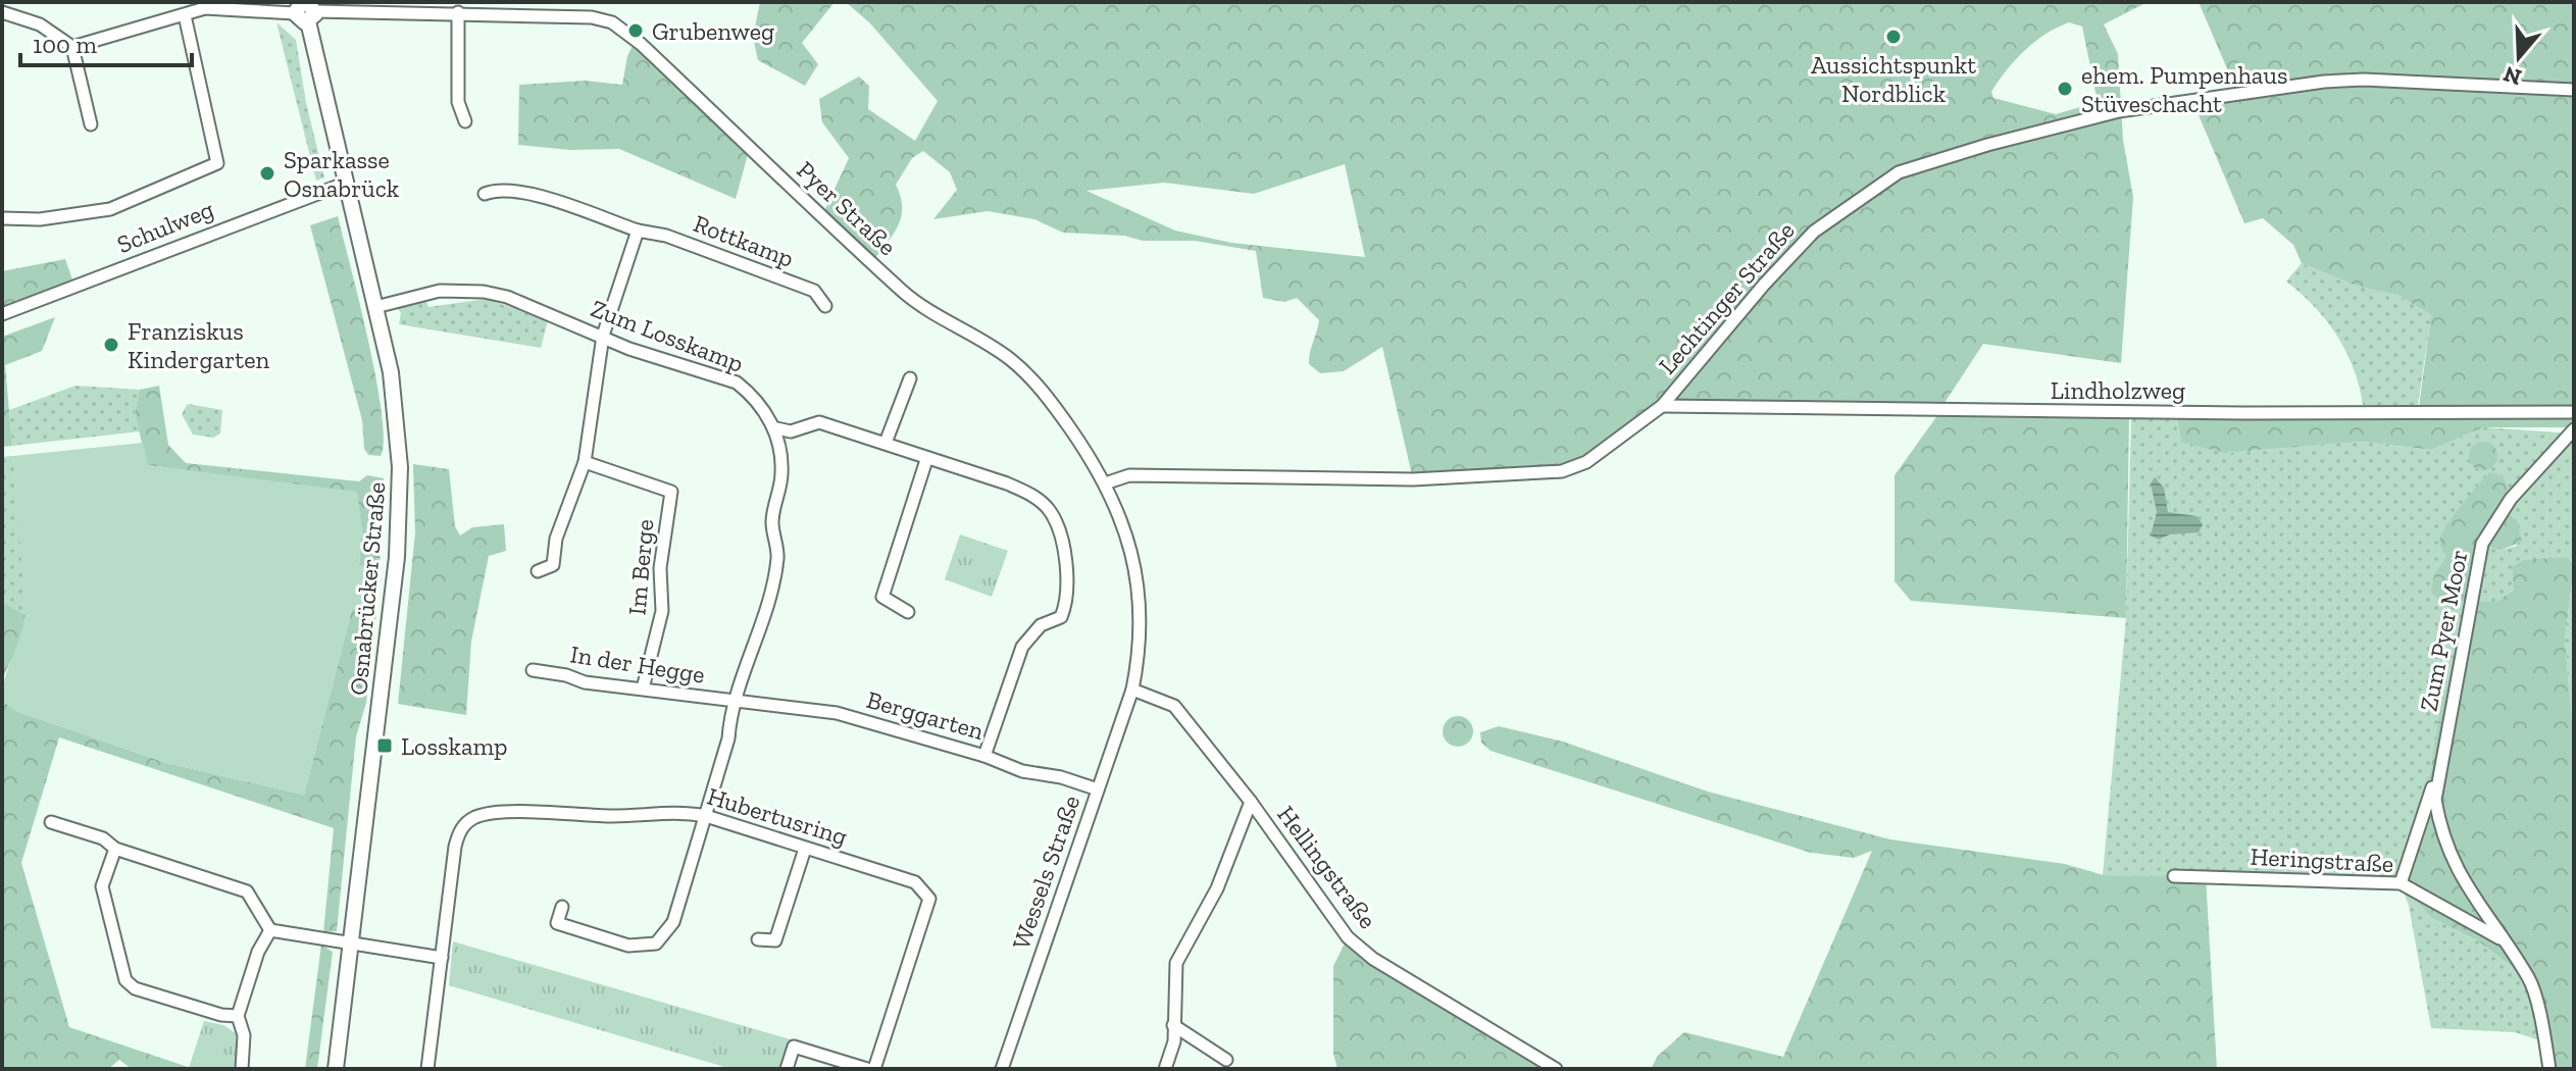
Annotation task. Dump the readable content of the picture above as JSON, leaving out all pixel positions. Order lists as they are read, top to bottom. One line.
{"streets":{"street":["Pyer Straße","Schulweg","Rottkamp","Lechtinger Straße","Zum Losskamp","Lindholzweg","Im Berge","Osnabrücker Straße","Zum Pyer Moor","In der Hegge","Berggarten","Hubertusring","Heringstraße","Hellingstraße","Wessels Straße"]},"crossings":[["Pyer Straße","Lechtinger Straße"],["Pyer Straße","Osnabrücker Straße"],["Pyer Straße","Hellingstraße"],["Pyer Straße","Wessels Straße"],["Schulweg","Osnabrücker Straße"],["Lechtinger Straße","Lindholzweg"],["Zum Losskamp","Osnabrücker Straße"],["Im Berge","In der Hegge"],["Zum Pyer Moor","Heringstraße"],["In der Hegge","Berggarten"],["Berggarten","Wessels Straße"],["Hellingstraße","Wessels Straße"]],"places":{"other":["Grubenweg","Aussichtspunkt Nordblick","ehem. Pumpenhaus Stüveschacht","Sparkasse Osnabrück","Franziskus Kindergarten"],"transit":["Losskamp"]},"scale_bar":"100 m","north":"bottom"}
